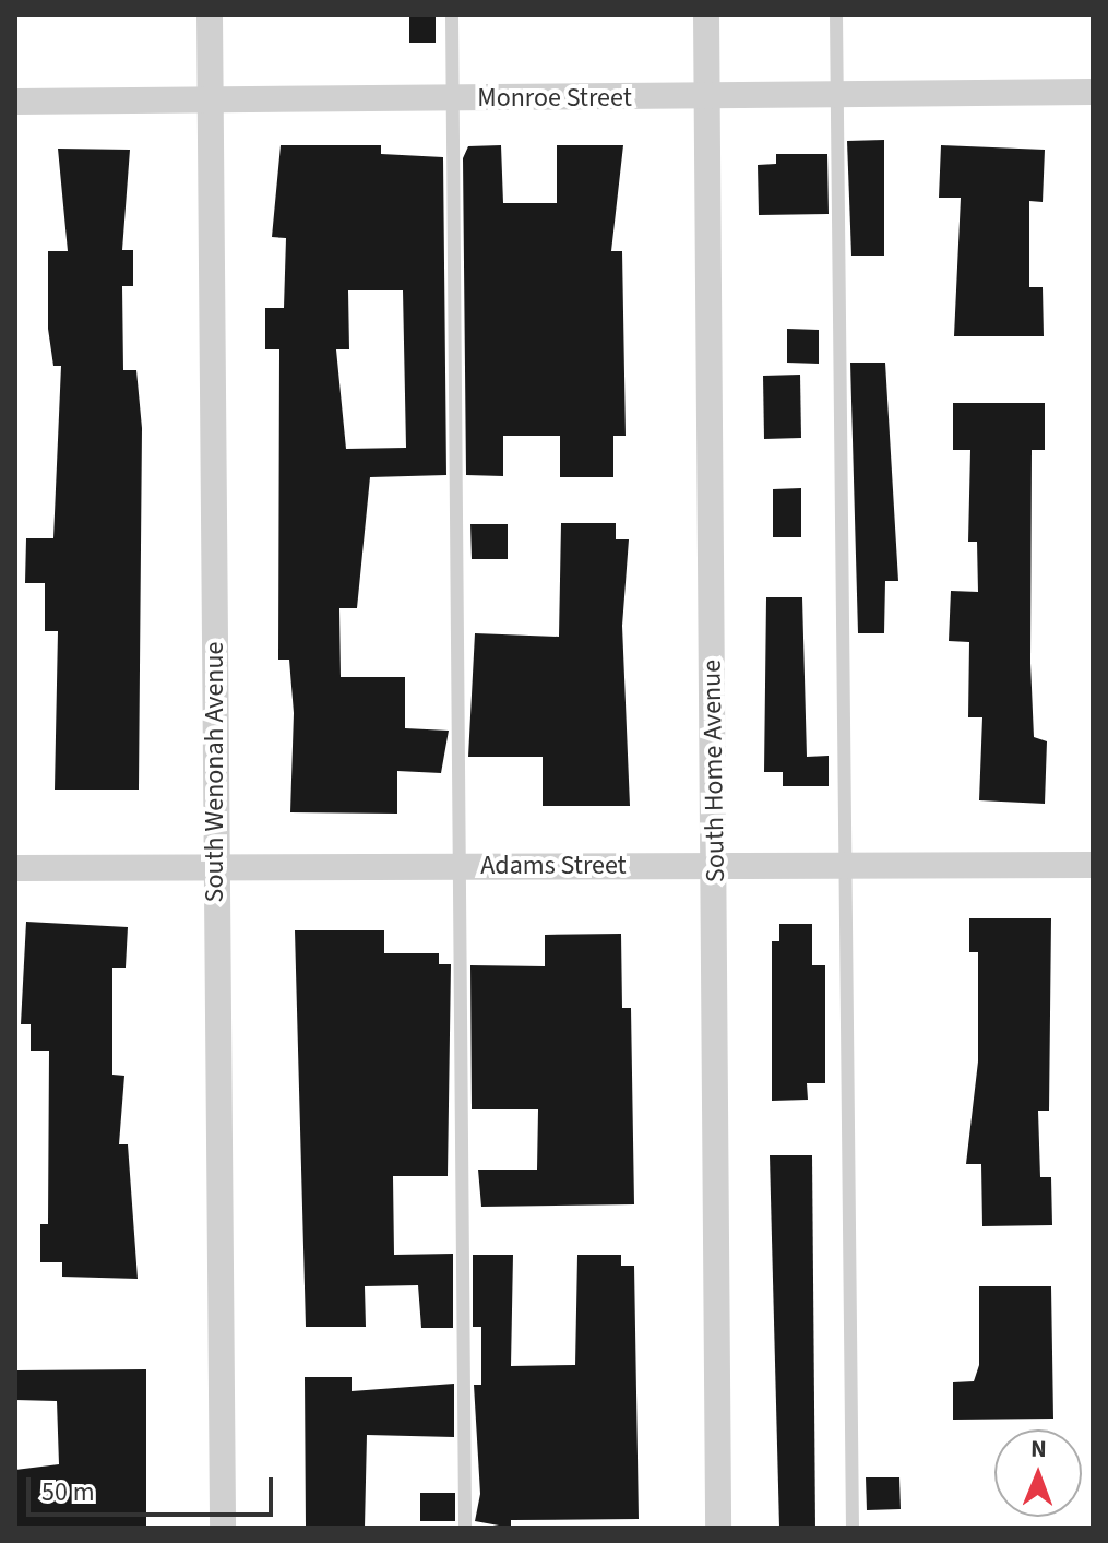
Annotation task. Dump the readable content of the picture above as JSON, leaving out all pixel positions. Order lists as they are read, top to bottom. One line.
{"streets":{"street":["Monroe Street","South Home Avenue","South Wenonah Avenue","Adams Street"]},"crossings":[["Monroe Street","South Home Avenue"],["Monroe Street","South Wenonah Avenue"],["South Home Avenue","Adams Street"],["South Wenonah Avenue","Adams Street"]],"scale_bar":"50 m","north":"top"}
